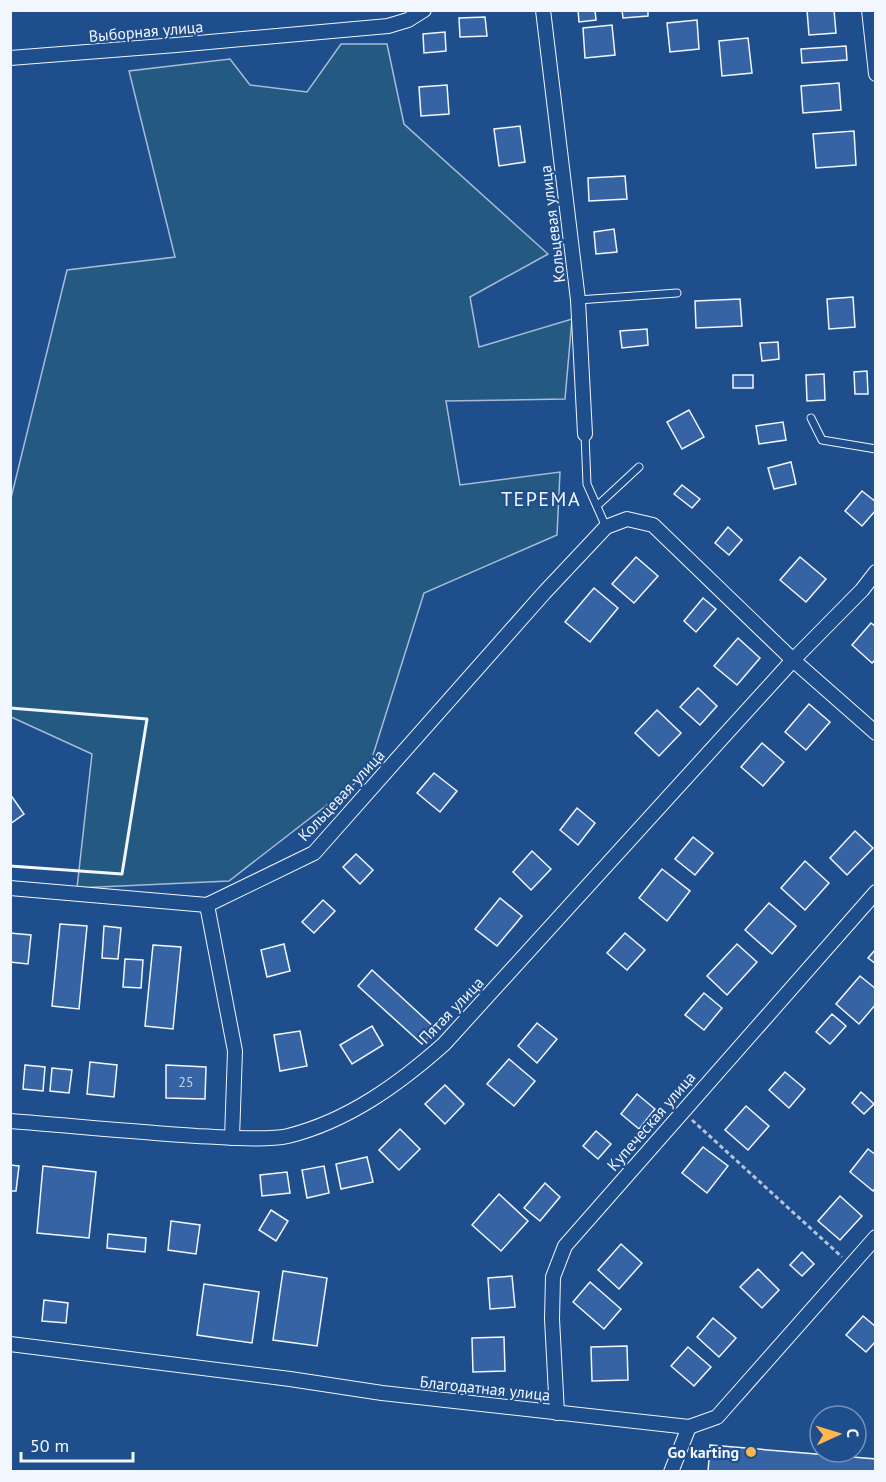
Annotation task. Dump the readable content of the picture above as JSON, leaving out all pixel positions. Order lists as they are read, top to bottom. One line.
{"streets":{"street":["Выборная улица","Кольцевая улица","Пятая улица","Купеческая улица","Благодатная улица"]},"crossings":[["Купеческая улица","Благодатная улица"]],"districts":["ТЕРЕМА"],"places":["Go karting"],"house_numbers":["25"],"scale_bar":"50 m","north":"right"}
